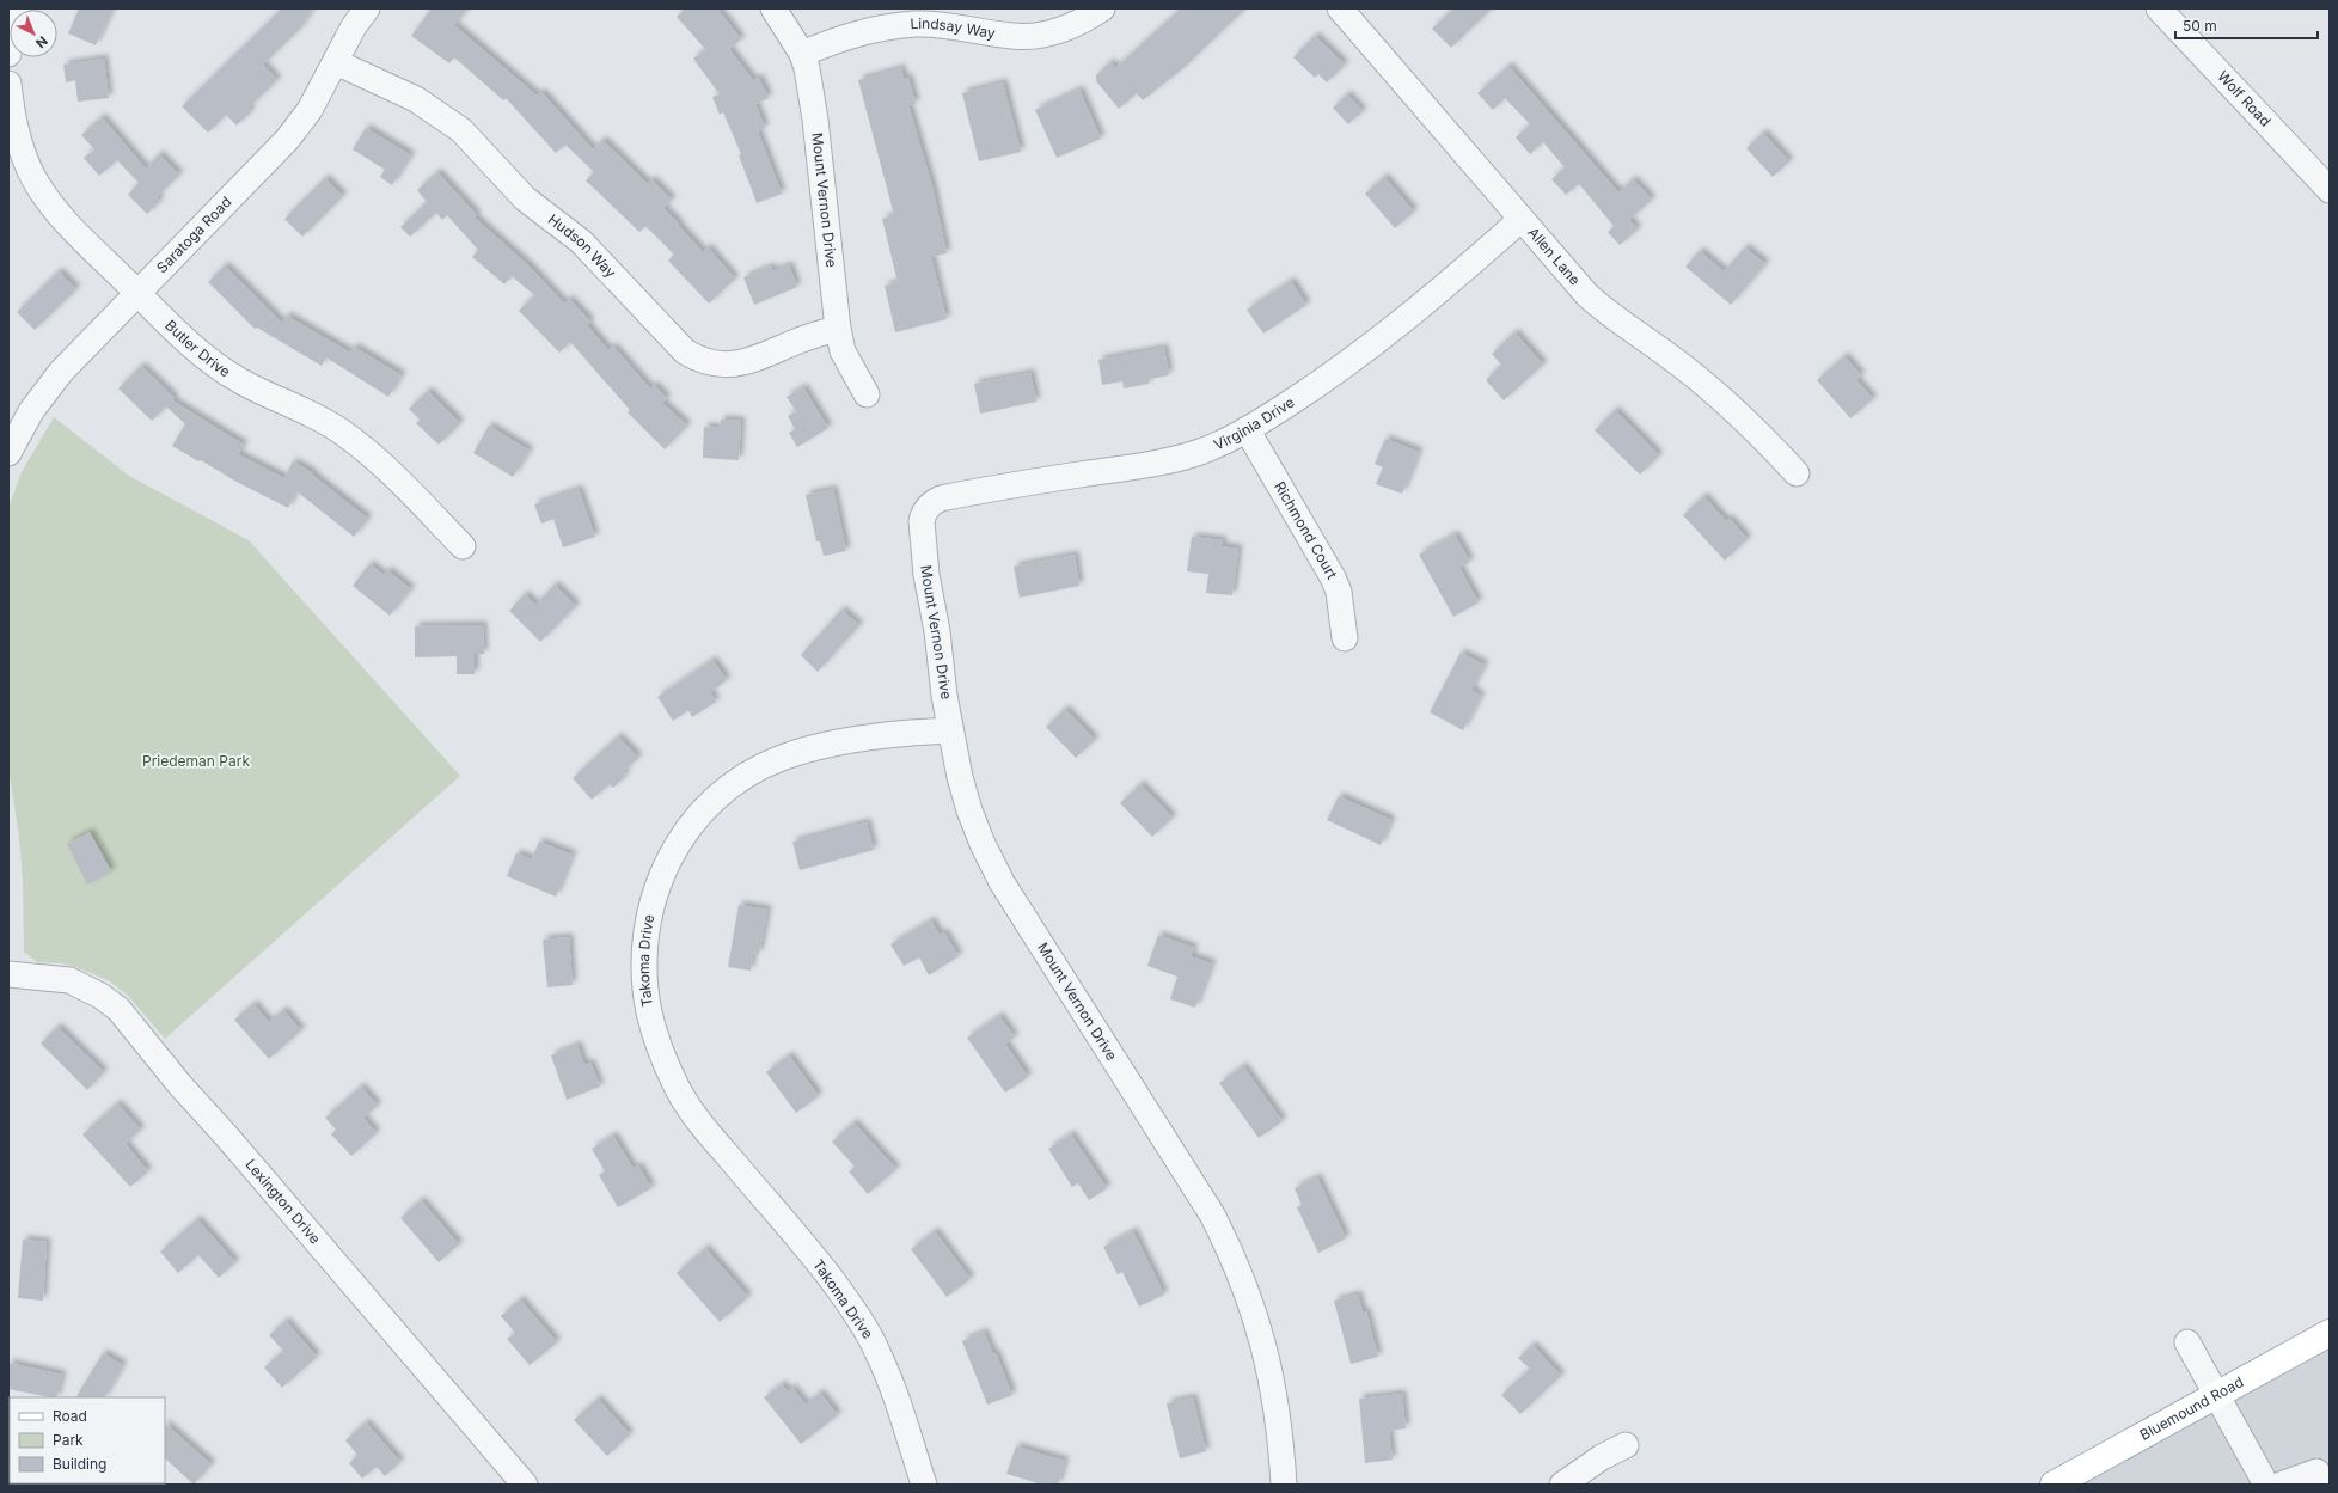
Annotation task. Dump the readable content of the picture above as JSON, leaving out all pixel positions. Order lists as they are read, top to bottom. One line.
{"streets":{"main road":["Bluemound Road"],"street":["Lindsay Way","Wolf Road","Mount Vernon Drive","Saratoga Road","Hudson Way","Allen Lane","Butler Drive","Virginia Drive","Richmond Court","Takoma Drive","Lexington Drive"]},"crossings":[["Lindsay Way","Mount Vernon Drive"],["Mount Vernon Drive","Hudson Way"],["Mount Vernon Drive","Virginia Drive"],["Mount Vernon Drive","Takoma Drive"],["Saratoga Road","Hudson Way"],["Saratoga Road","Butler Drive"],["Allen Lane","Virginia Drive"],["Virginia Drive","Richmond Court"]],"parks":["Priedeman Park"],"legend":["Road","Park","Building"],"scale_bar":"50 m","north":"bottom right"}
